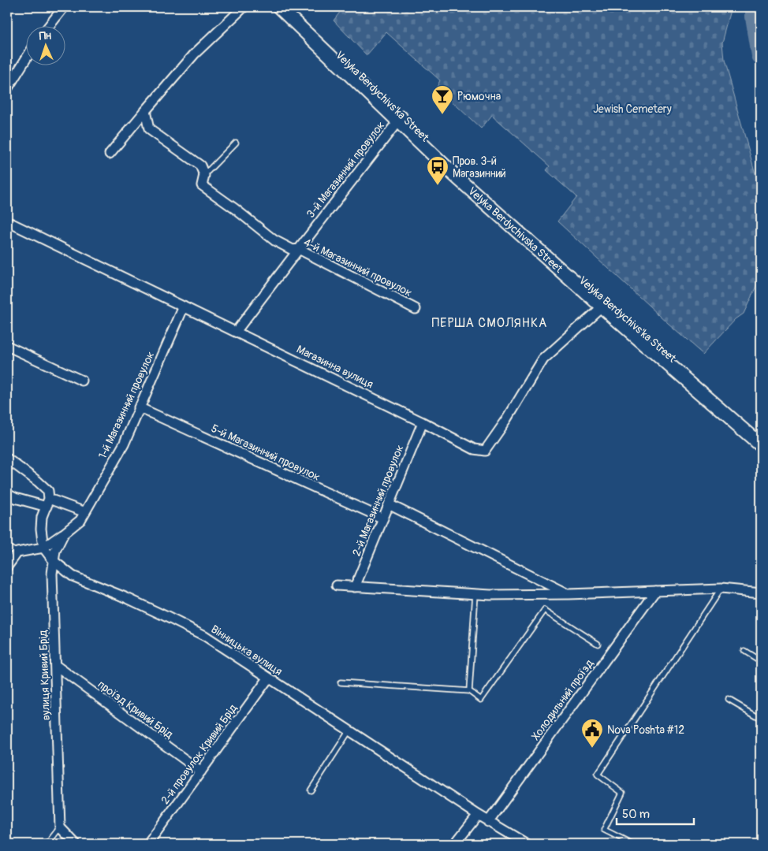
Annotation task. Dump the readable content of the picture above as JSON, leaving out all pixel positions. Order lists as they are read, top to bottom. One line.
{"streets":{"main road":["Velyka Berdychivs'ka Street","Velyka Berdychivska Street"],"street":["3-й Магазинний провулок","4-й Магазинний провулок","Магазинна вулиця","1-й Магазинний провулок","5-й Магазинний провулок","2-й Магазинний провулок","Вінницька вулиця","вулиця Кривий Брід","Холодильний проїзд","проїзд Кривий Брід","2-й провулок Кривий Брід"]},"crossings":[["Velyka Berdychivs'ka Street","3-й Магазинний провулок"],["Velyka Berdychivs'ka Street","Velyka Berdychivska Street"],["3-й Магазинний провулок","Velyka Berdychivska Street"],["3-й Магазинний провулок","4-й Магазинний провулок"],["3-й Магазинний провулок","Магазинна вулиця"],["Velyka Berdychivska Street","Магазинна вулиця"],["Магазинна вулиця","1-й Магазинний провулок"],["Магазинна вулиця","2-й Магазинний провулок"],["1-й Магазинний провулок","5-й Магазинний провулок"],["1-й Магазинний провулок","вулиця Кривий Брід"],["5-й Магазинний провулок","2-й Магазинний провулок"],["Вінницька вулиця","вулиця Кривий Брід"],["Вінницька вулиця","Холодильний проїзд"],["Вінницька вулиця","2-й провулок Кривий Брід"],["вулиця Кривий Брід","проїзд Кривий Брід"],["проїзд Кривий Брід","2-й провулок Кривий Брід"]],"districts":["ПЕРША СМОЛЯНКА"],"parks":["Jewish Cemetery"],"places":{"bar":["Рюмочна"],"bus stop":["Пров. 3-й Магазинний"],"public building":["Nova Poshta #12"]},"scale_bar":"50 m","north":"top"}
